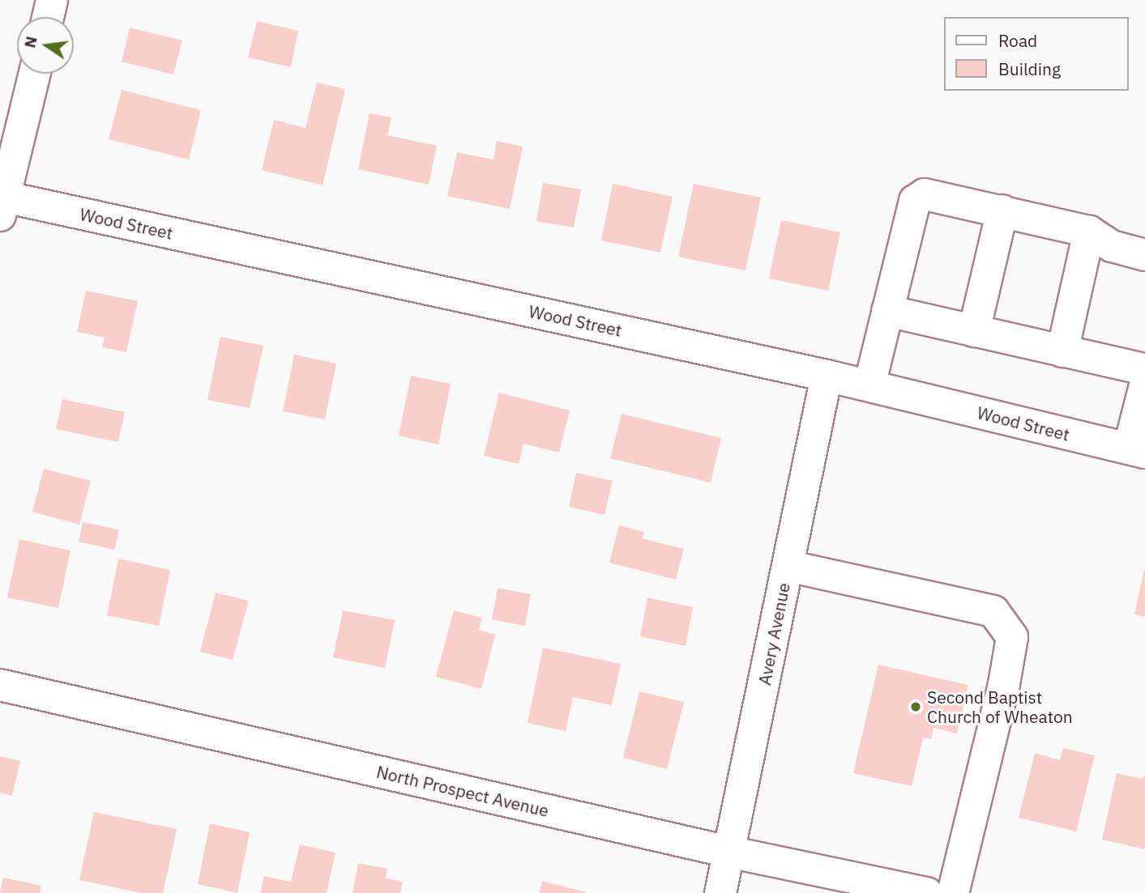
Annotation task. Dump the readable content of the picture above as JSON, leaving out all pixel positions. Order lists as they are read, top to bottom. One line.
{"streets":{"street":["Wood Street","Avery Avenue","North Prospect Avenue"]},"crossings":[["Wood Street","Avery Avenue"],["Avery Avenue","North Prospect Avenue"]],"places":["Second Baptist Church of Wheaton"],"legend":["Road","Building"],"north":"left"}
